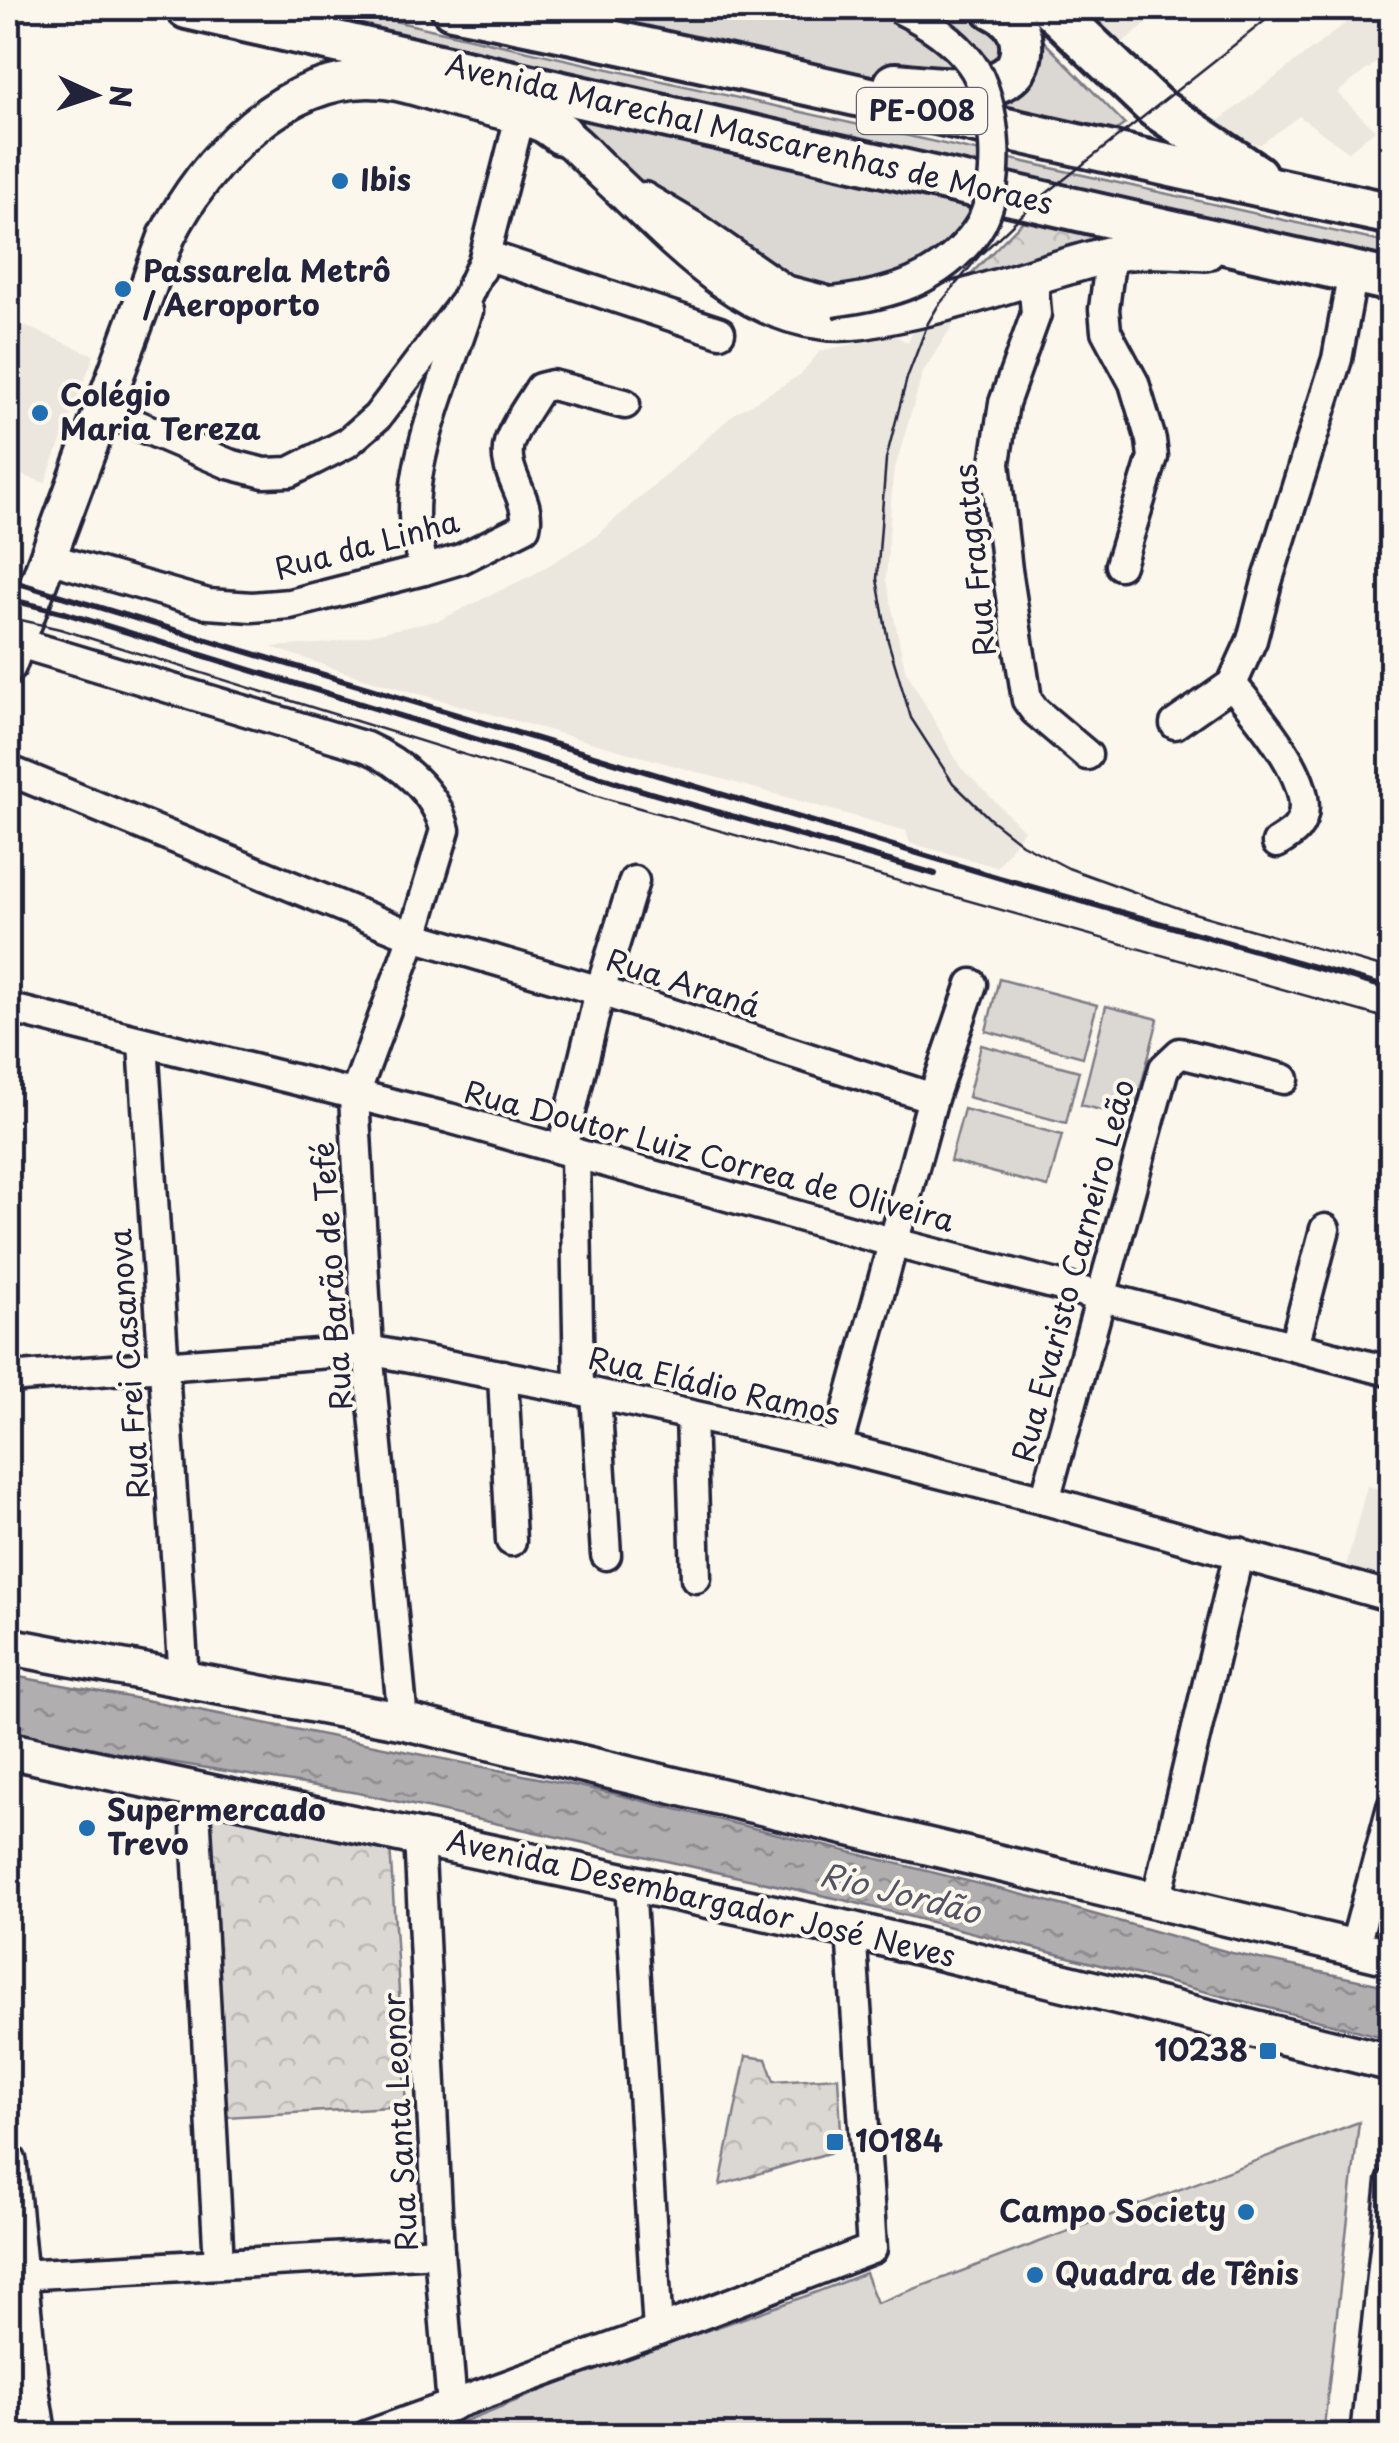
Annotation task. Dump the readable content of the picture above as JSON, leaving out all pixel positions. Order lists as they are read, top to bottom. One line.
{"streets":{"highway":["PE-008","Avenida Marechal Mascarenhas de Moraes"],"main road":["Avenida Desembargador José Neves"],"street":["Rua da Linha","Rua Fragatas","Rua Araná","Rua Doutor Luiz Correa de Oliveira","Rua Evaristo Carneiro Leão","Rua Barão de Tefé","Rua Frei Casanova","Rua Eládio Ramos","Rua Santa Leonor"]},"crossings":[["Avenida Marechal Mascarenhas de Moraes","Rua Fragatas"],["Rua Araná","Rua Barão de Tefé"],["Rua Doutor Luiz Correa de Oliveira","Rua Evaristo Carneiro Leão"],["Rua Doutor Luiz Correa de Oliveira","Rua Barão de Tefé"],["Rua Doutor Luiz Correa de Oliveira","Rua Frei Casanova"],["Rua Evaristo Carneiro Leão","Rua Eládio Ramos"],["Rua Barão de Tefé","Rua Eládio Ramos"],["Rua Frei Casanova","Rua Eládio Ramos"],["Avenida Desembargador José Neves","Rua Santa Leonor"]],"water":["Rio Jordão"],"places":{"other":["Ibis","Passarela Metrô / Aeroporto","Colégio Maria Tereza","Supermercado Trevo","Campo Society","Quadra de Tênis"],"transit":["10238","10184"]},"north":"right"}
